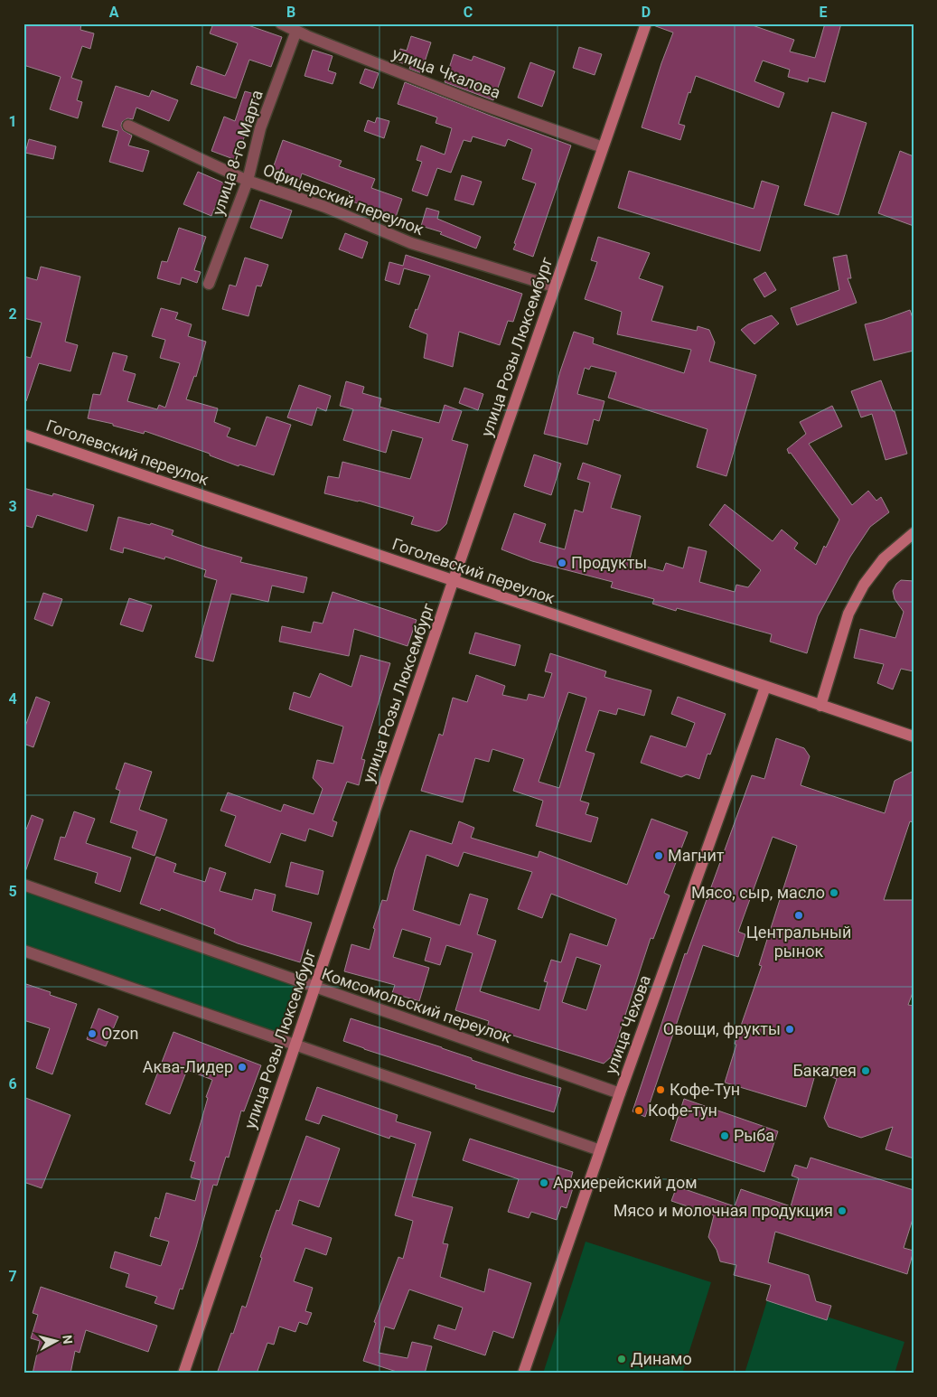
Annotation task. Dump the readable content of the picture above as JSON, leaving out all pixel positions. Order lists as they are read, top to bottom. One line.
{"streets":{"main road":["улица Розы Люксембург","Гоголевский переулок","улица Чехова"],"street":["улица Чкалова","улица 8-го Марта","Офицерский переулок","Комсомольский переулок"]},"crossings":[["улица Чкалова","улица 8-го Марта"],["улица Чкалова","улица Розы Люксембург"],["улица 8-го Марта","Офицерский переулок"],["Офицерский переулок","улица Розы Люксембург"],["улица Розы Люксембург","Гоголевский переулок"],["улица Розы Люксембург","Комсомольский переулок"],["Гоголевский переулок","улица Чехова"],["Комсомольский переулок","улица Чехова"]],"places":["Продукты","Магнит","Мясо, сыр, масло","Центральный рынок","Овощи, фрукты","Ozon","Аква-Лидер","Бакалея","Кофе-Тун","Кофе-тун","Рыба","Архиерейский дом","Мясо и молочная продукция","Динамо"],"north":"right","grid":{"columns":["A","B","C","D","E"],"rows":["1","2","3","4","5","6","7"]}}
